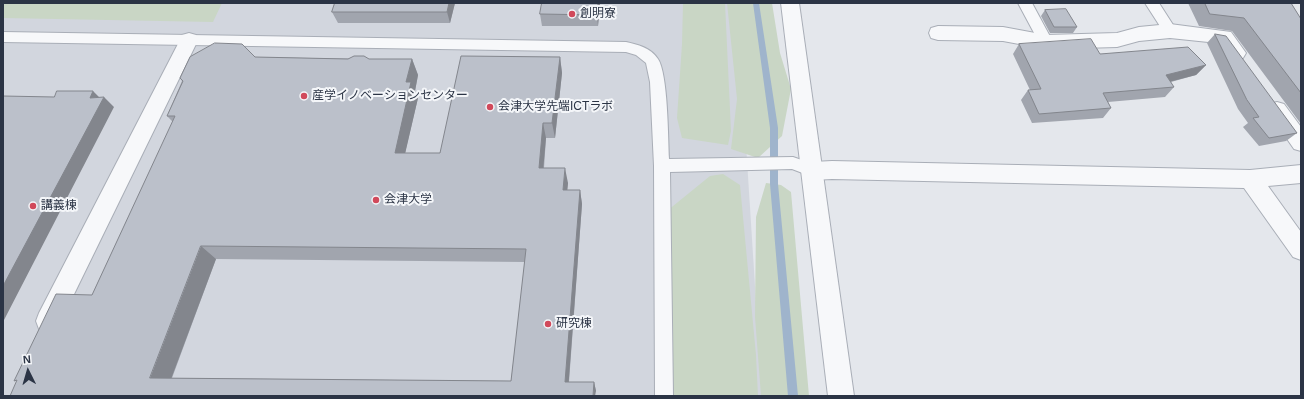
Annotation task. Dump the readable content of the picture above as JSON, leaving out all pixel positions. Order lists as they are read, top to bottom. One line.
{"places":["創明寮","産学イノベーションセンター","会津大学先端ICTラボ","会津大学","講義棟","研究棟"],"north":"top"}
